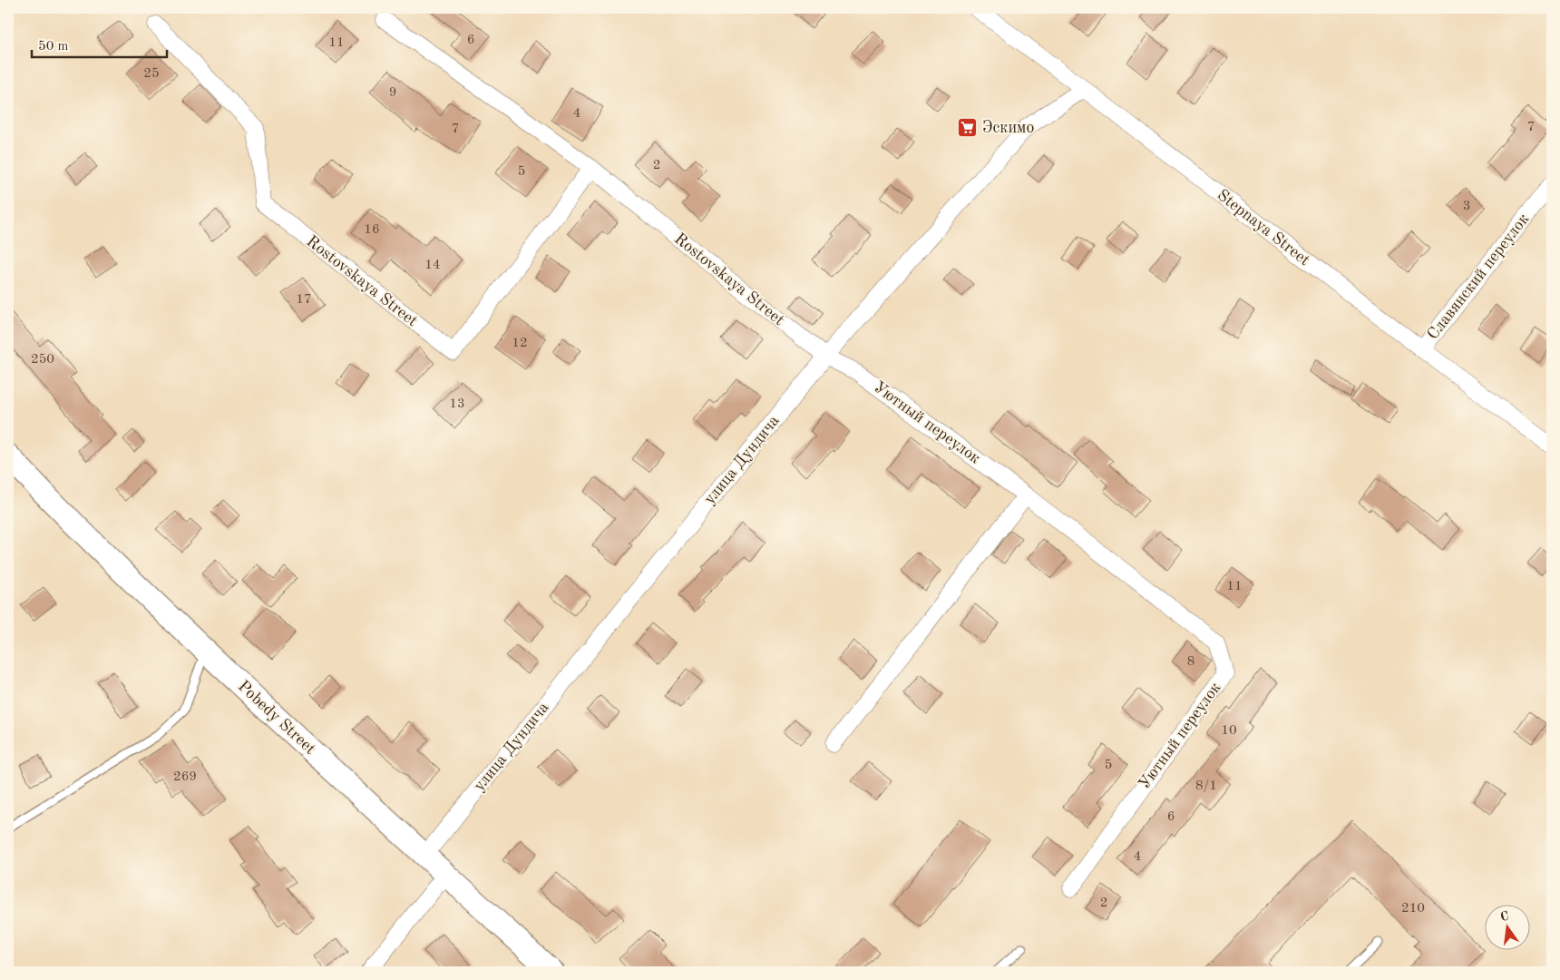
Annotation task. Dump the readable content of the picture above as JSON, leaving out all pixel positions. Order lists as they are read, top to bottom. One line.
{"streets":{"street":["Stepnaya Street","Славянский переулок","Rostovskaya Street","Уютный переулок","улица Дундича","Pobedy Street"]},"crossings":[["Stepnaya Street","Славянский переулок"],["Stepnaya Street","улица Дундича"],["Rostovskaya Street","Уютный переулок"],["Rostovskaya Street","улица Дундича"],["Уютный переулок","улица Дундича"],["улица Дундича","Pobedy Street"]],"places":{"supermarket":["Эскимо"]},"house_numbers":["6","11","25","9","4","7","7","2","5","3","16","14","17","12","250","13","11","8","10","5","269","8/1","6","4","2","210"],"scale_bar":"50 m","north":"top"}
